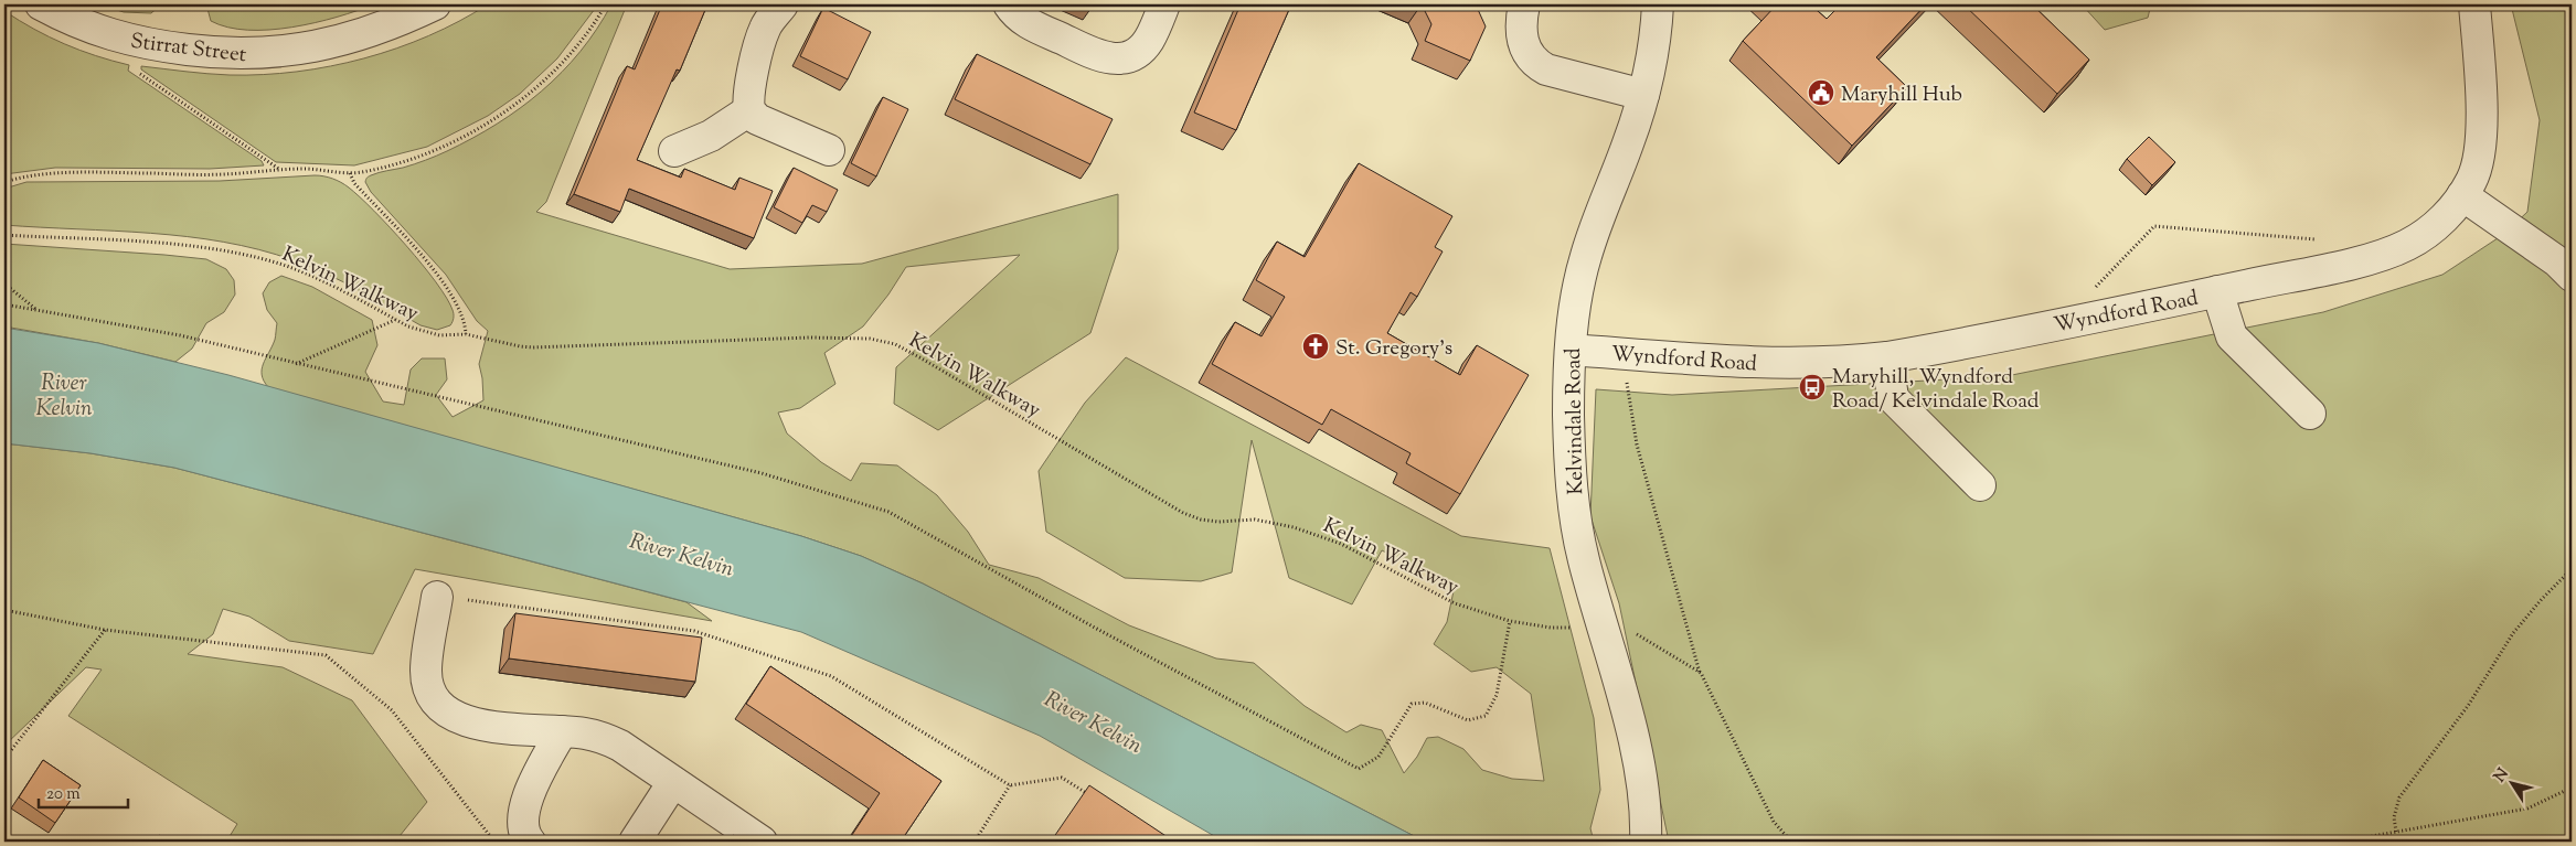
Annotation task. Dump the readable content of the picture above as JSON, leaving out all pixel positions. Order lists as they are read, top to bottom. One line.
{"streets":{"street":["Stirrat Street","Wyndford Road","Kelvindale Road"],"path":["Kelvin Walkway"]},"crossings":[["Kelvin Walkway","Kelvindale Road"],["Wyndford Road","Kelvindale Road"]],"water":["River Kelvin"],"places":{"public building":["Maryhill Hub"],"church":["St. Gregory's"],"bus stop":["Maryhill, Wyndford Road/ Kelvindale Road"]},"scale_bar":"20 m","north":"top left"}
